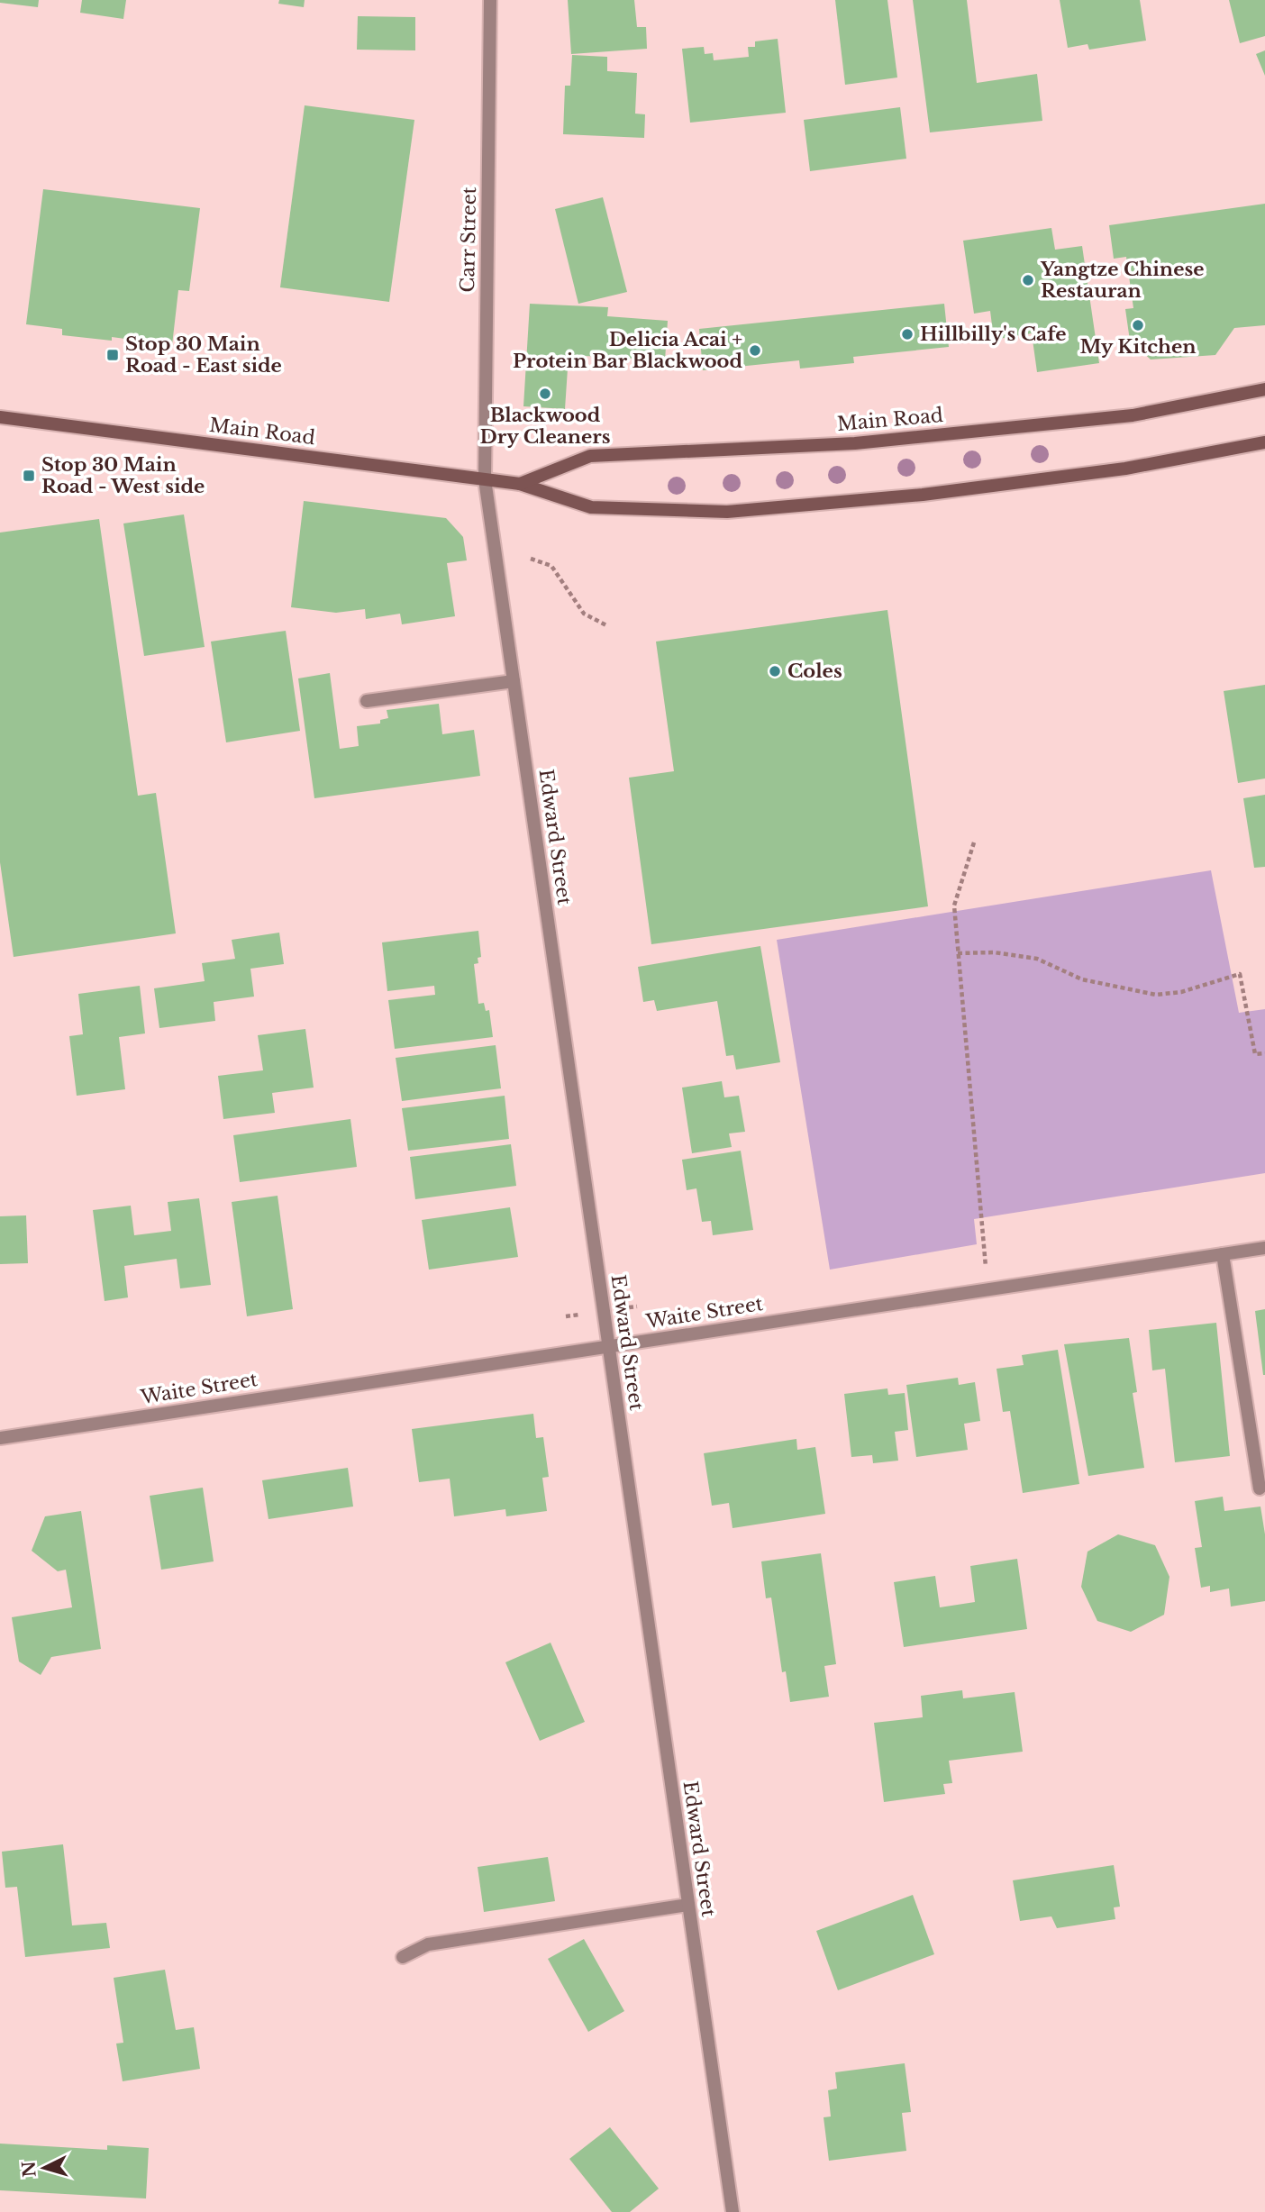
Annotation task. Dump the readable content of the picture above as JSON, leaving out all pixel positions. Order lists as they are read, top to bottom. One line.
{"streets":{"main road":["Main Road"],"street":["Carr Street","Edward Street","Waite Street"]},"crossings":[["Carr Street","Main Road"],["Carr Street","Edward Street"],["Main Road","Edward Street"],["Edward Street","Waite Street"]],"places":{"other":["Yangtze Chinese Restauran","My Kitchen","Hillbilly's Cafe","Delicia Acai + Protein Bar Blackwood","Blackwood Dry Cleaners","Coles"],"transit":["Stop 30 Main Road - East side","Stop 30 Main Road - West side"]},"north":"left"}
